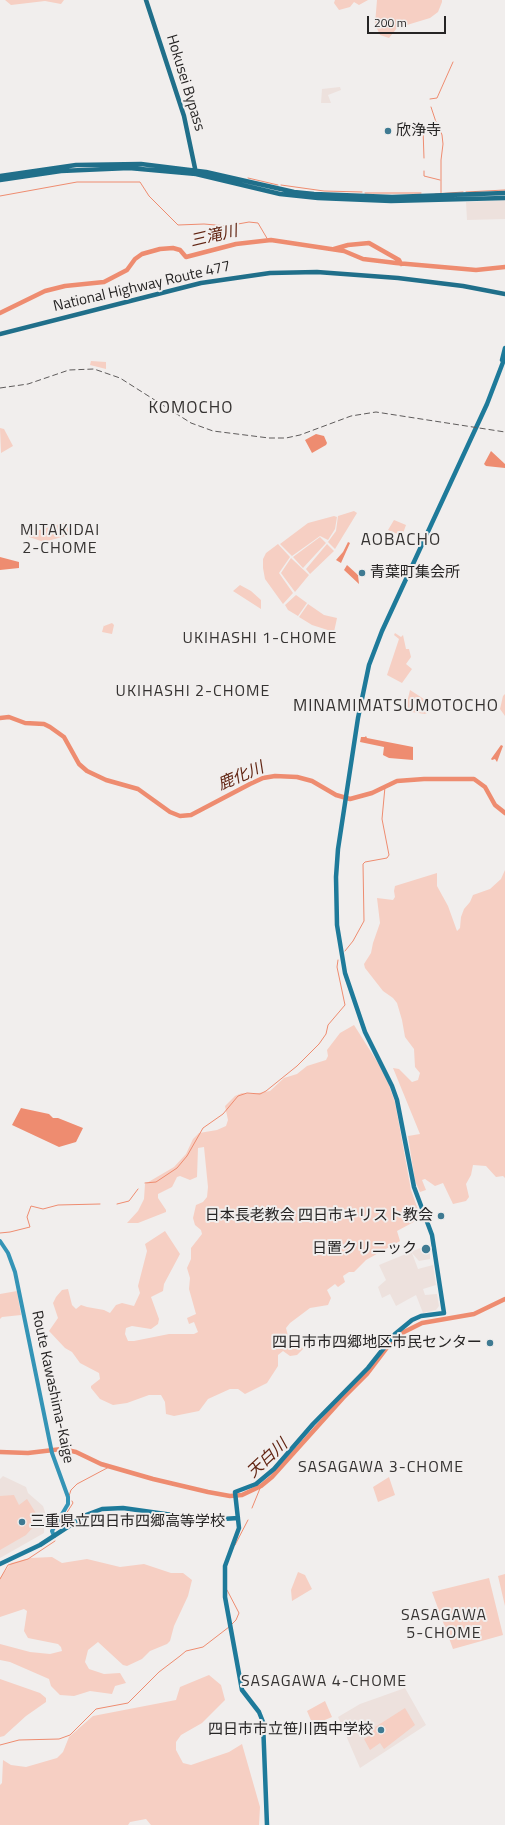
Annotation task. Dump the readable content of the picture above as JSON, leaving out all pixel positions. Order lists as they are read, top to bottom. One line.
{"streets":{"highway":["Hokusei Bypass","National Highway Route 477"],"main road":["Route Kawashima-Kaige"]},"districts":["KOMOCHO","MITAKIDAI 2-CHOME","AOBACHO","UKIHASHI 1-CHOME","UKIHASHI 2-CHOME","MINAMIMATSUMOTOCHO","SASAGAWA 3-CHOME","SASAGAWA 5-CHOME","SASAGAWA 4-CHOME"],"water":["三滝川","鹿化川","天白川"],"places":["欣浄寺","青葉町集会所","日本長老教会 四日市キリスト教会","日置クリニック","四日市市四郷地区市民センター","三重県立四日市四郷高等学校","四日市市立笹川西中学校"],"scale_bar":"200 m"}
